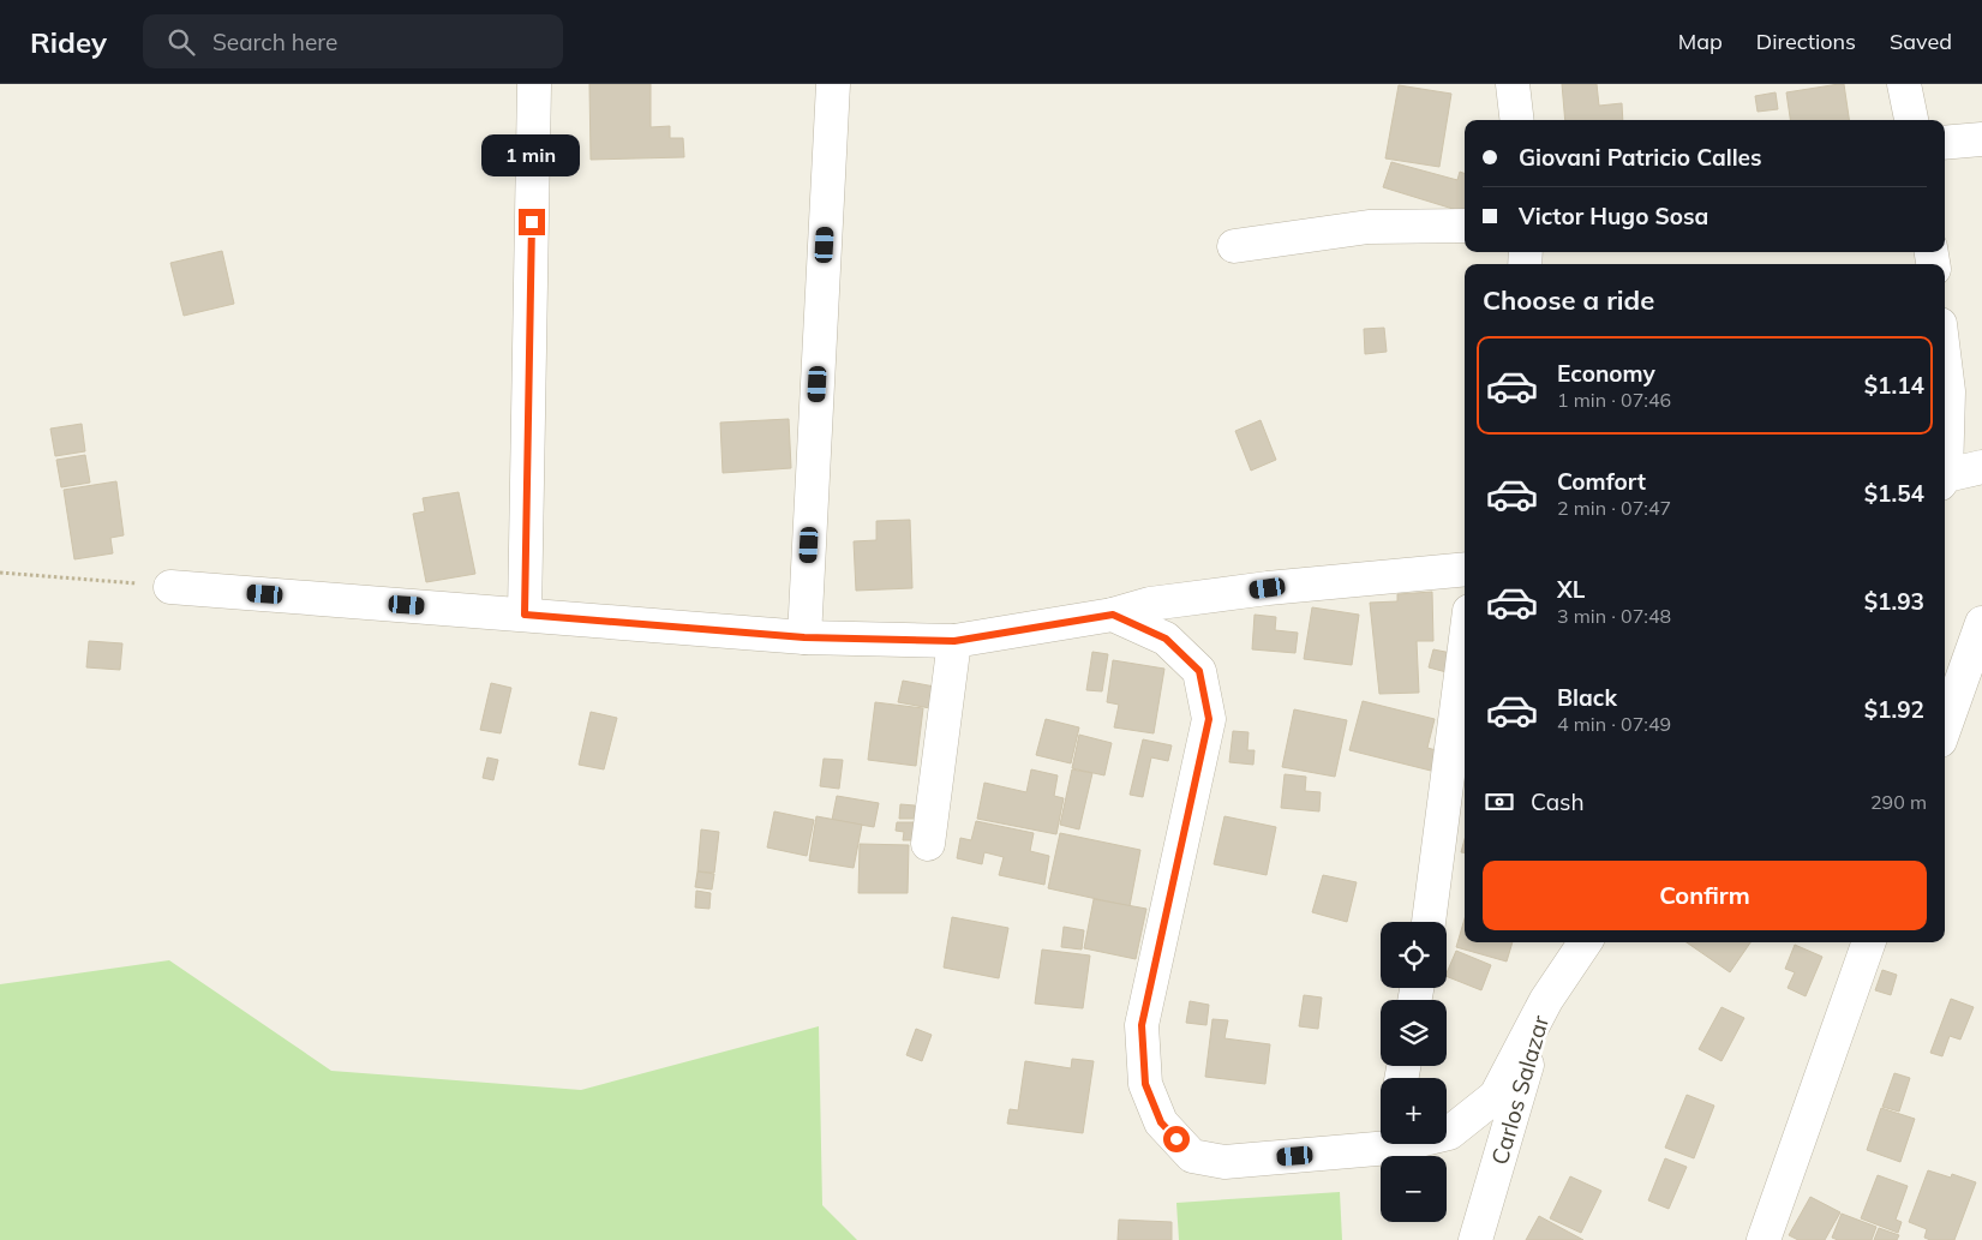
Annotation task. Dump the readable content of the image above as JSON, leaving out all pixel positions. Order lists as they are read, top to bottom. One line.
{"streets":{"street":["Carlos Salazar"]},"page":{"header":"Ridey","search":"Search here","nav":["Map","Directions","Saved"],"banner":["Giovani Patricio Calles","Victor Hugo Sosa"],"bubble":"1 min","heading":"Choose a ride","list":[{"name":"Economy","note":"1 min · 07:46","value":"$1.14"},{"name":"Comfort","note":"2 min · 07:47","value":"$1.54"},{"name":"XL","note":"3 min · 07:48","value":"$1.93"},{"name":"Black","note":"4 min · 07:49","value":"$1.92"}],"pay":["Cash","290 m"],"buttons":"Confirm","map_buttons":["+","−"]}}
